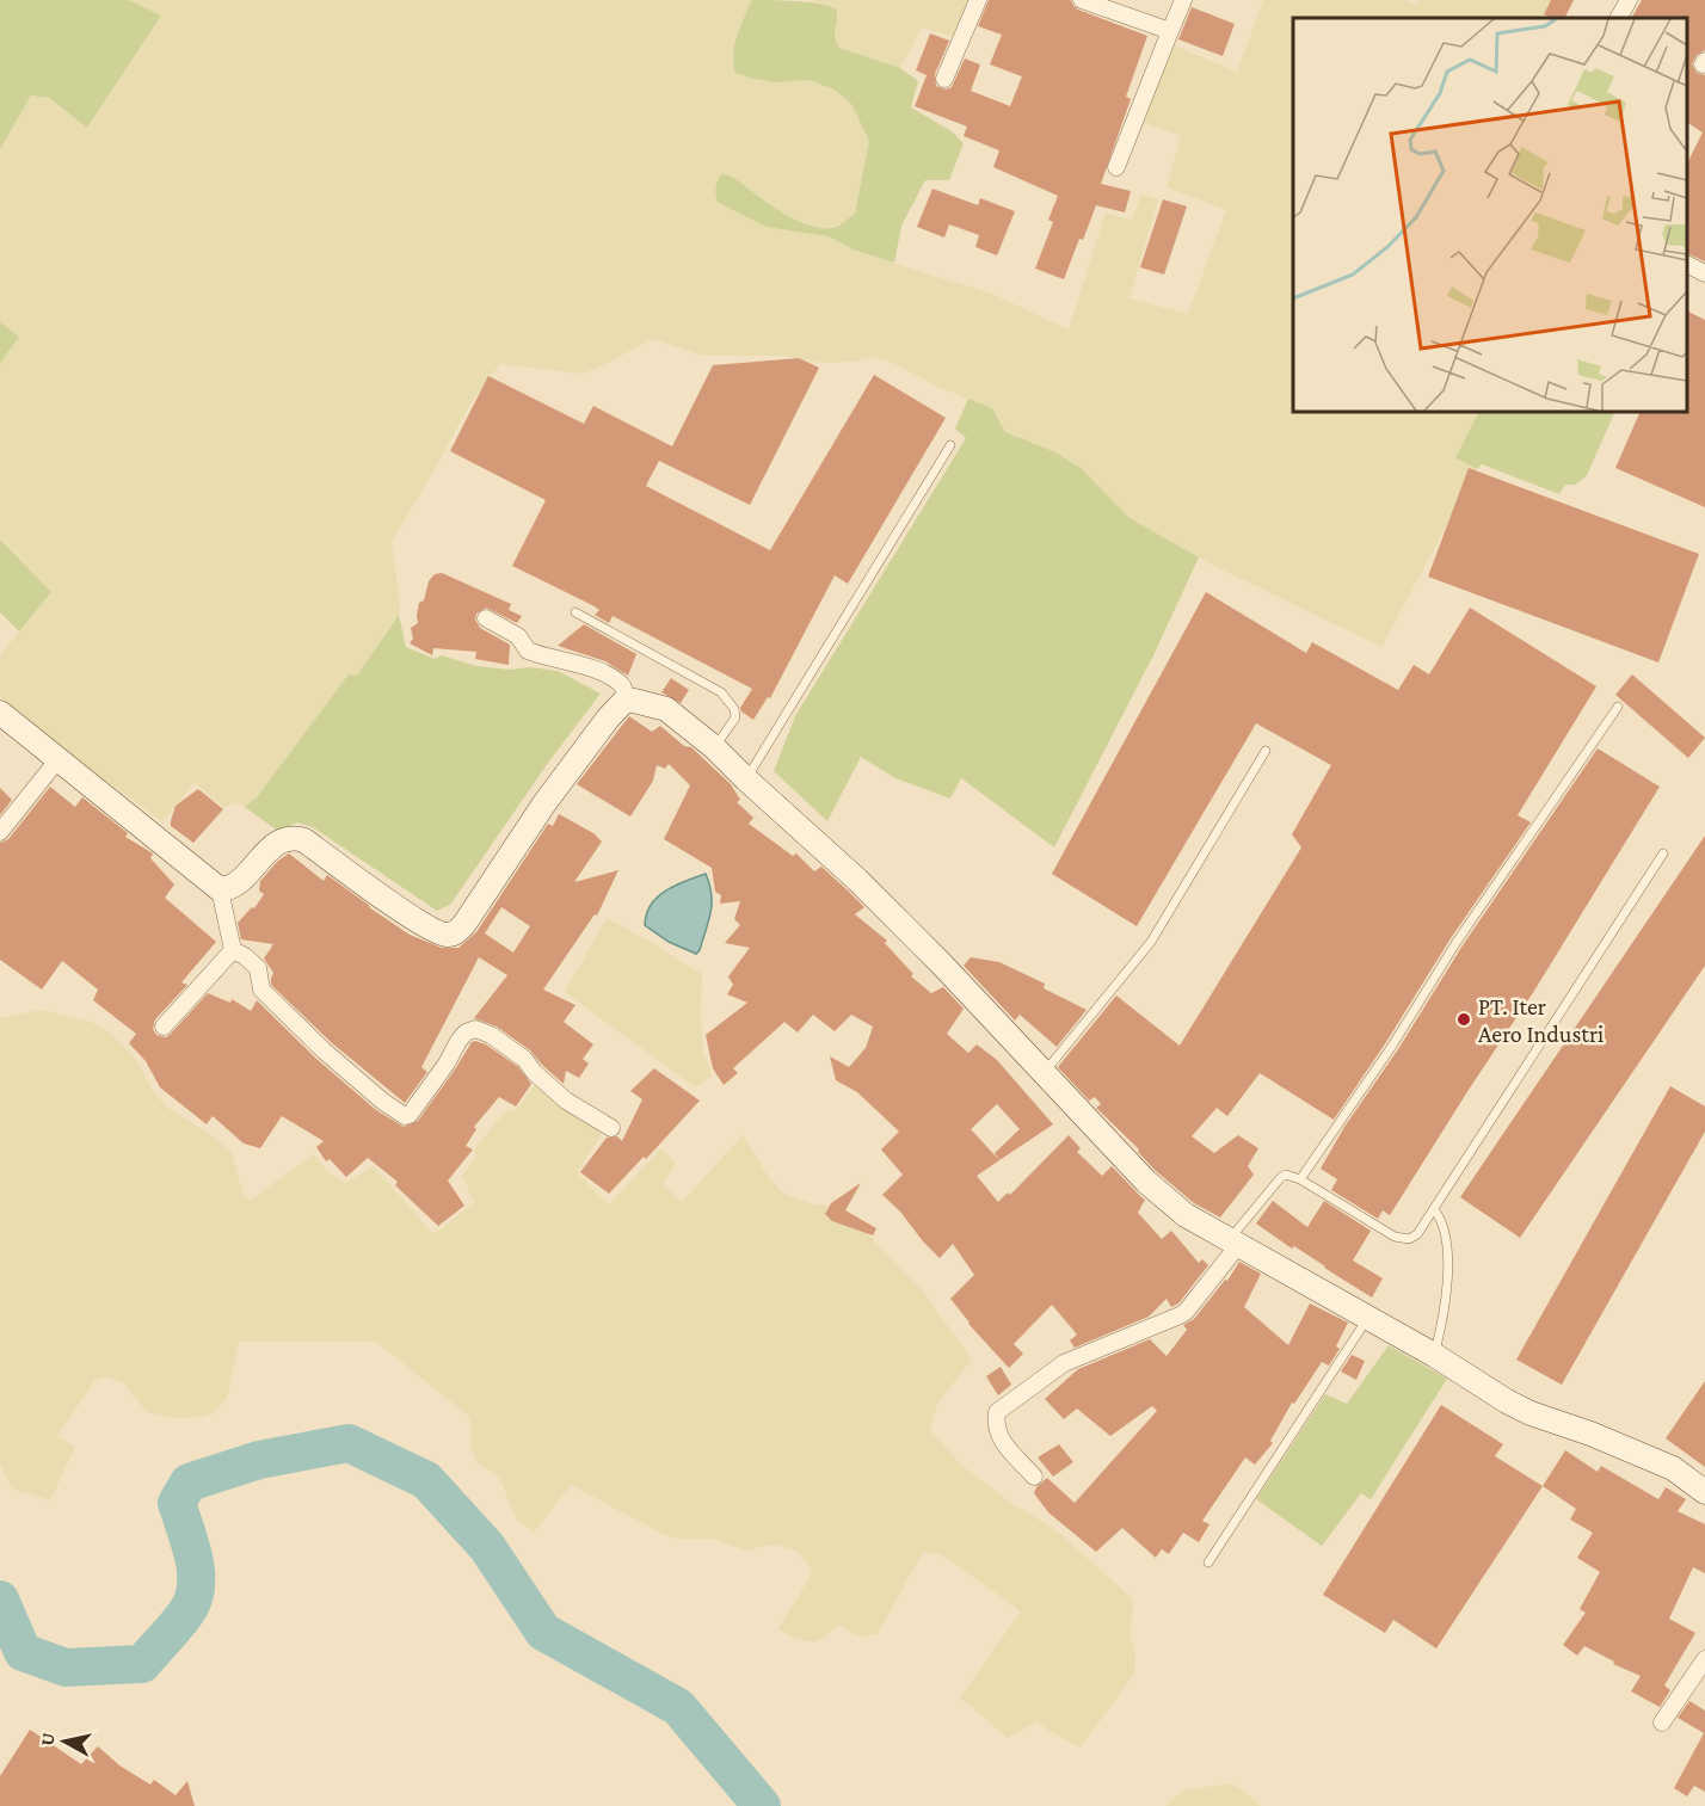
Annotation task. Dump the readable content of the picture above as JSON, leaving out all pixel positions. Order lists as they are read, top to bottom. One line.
{"places":["PT. Iter Aero Industri"],"north":"left"}
